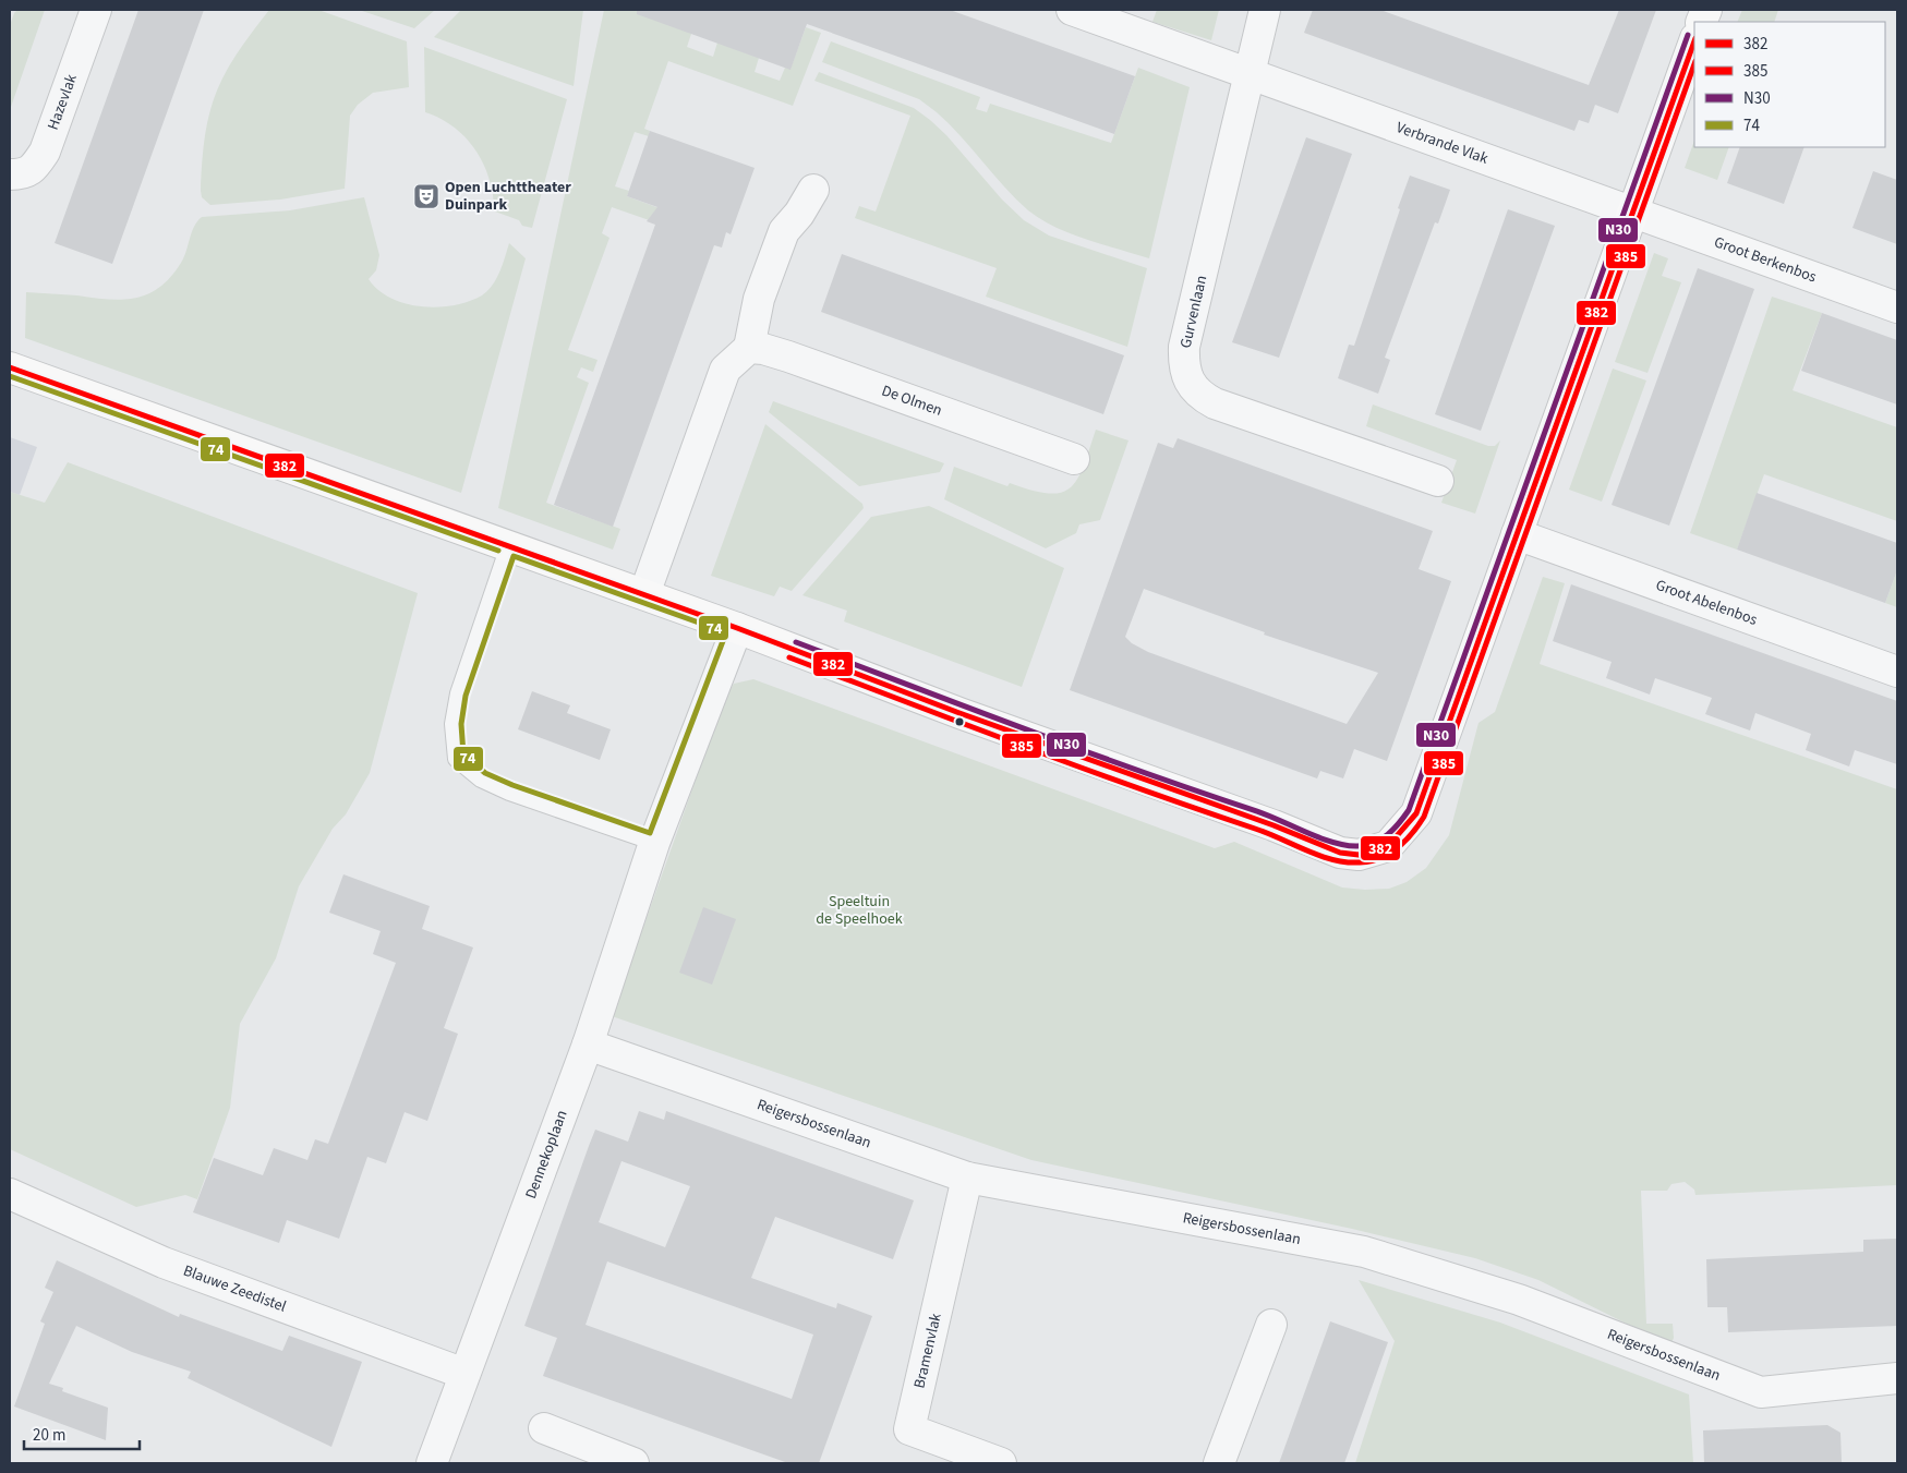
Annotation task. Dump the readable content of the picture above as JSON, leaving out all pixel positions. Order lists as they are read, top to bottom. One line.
{"streets":{"street":["Hazevlak","Verbrande Vlak","Groot Berkenbos","Gurvenlaan","De Olmen","Groot Abelenbos","Reigersbossenlaan","Dennekoplaan","Blauwe Zeedistel","Bramenvlak"]},"crossings":[["Verbrande Vlak","Groot Berkenbos"],["Verbrande Vlak","Gurvenlaan"],["Reigersbossenlaan","Dennekoplaan"],["Reigersbossenlaan","Bramenvlak"],["Dennekoplaan","Blauwe Zeedistel"]],"parks":["Speeltuin de Speelhoek"],"places":{"theatre":["Open Luchttheater Duinpark"]},"lines":["transit line N30","transit line 382","transit line 385","transit line 74"],"legend":["382","385","N30","74"],"scale_bar":"20 m"}
